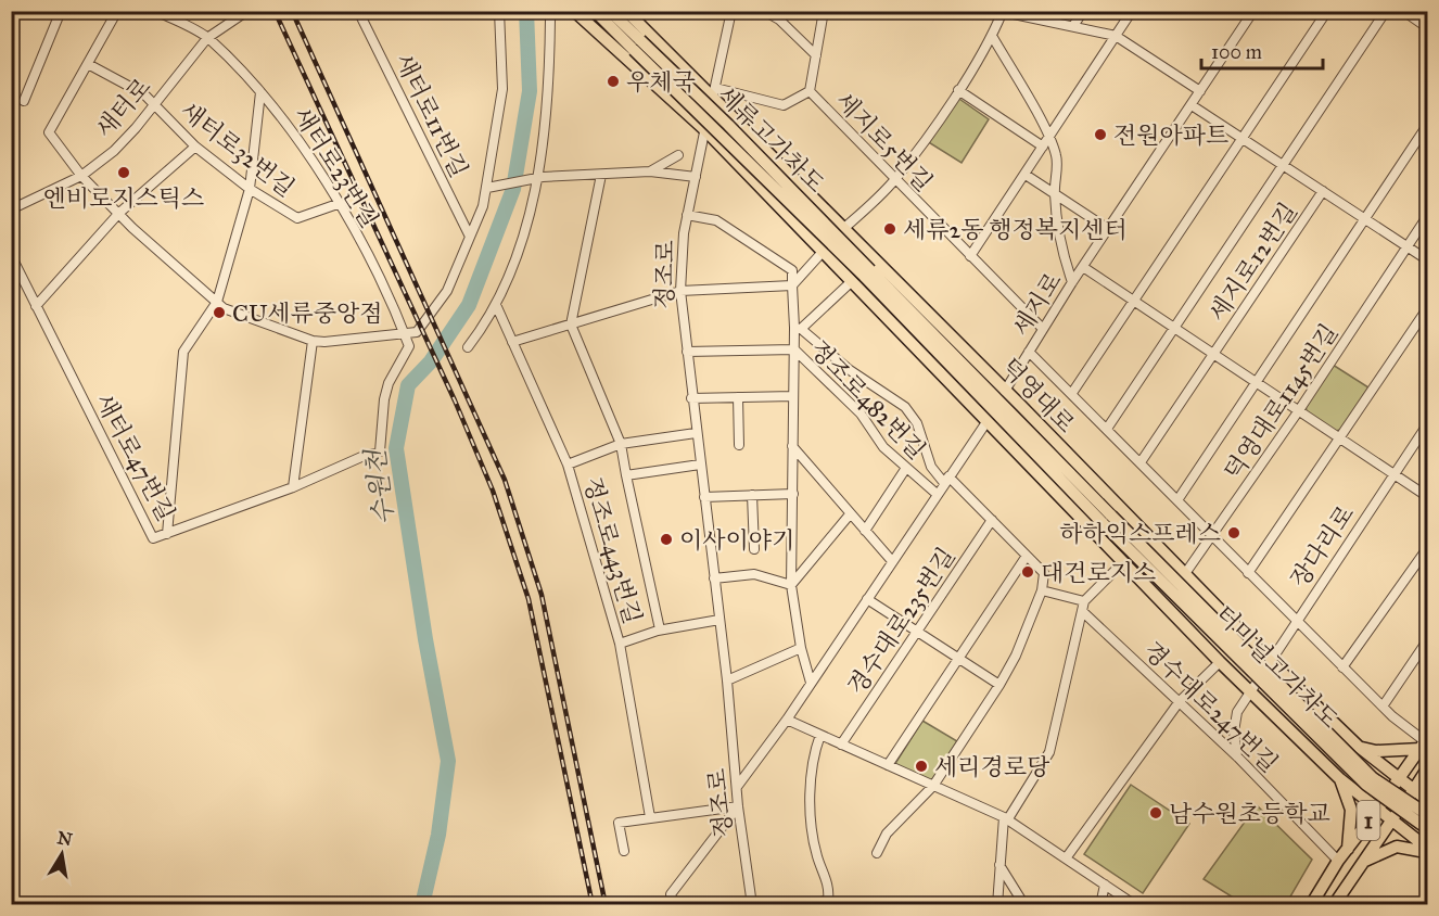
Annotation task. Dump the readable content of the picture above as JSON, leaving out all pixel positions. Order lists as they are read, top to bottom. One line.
{"streets":{"main road":["세류고가차도","덕영대로","터미널고가차도","1"],"street":["새터로","새터로11번길","세지로5번길","새터로32번길","새터로23번길","세지로12번길","정조로","세지로","정조로482번길","덕영대로1145번길","새터로47번길","장다리로","정조로443번길","경수대로235번길","경수대로247번길"]},"crossings":[["새터로","새터로32번길"],["새터로","새터로23번길"],["세류고가차도","덕영대로"],["세지로5번길","정조로"],["세지로5번길","세지로"],["세지로5번길","덕영대로"],["새터로32번길","새터로23번길"],["새터로23번길","새터로47번길"],["세지로12번길","세지로"],["세지로12번길","덕영대로1145번길"],["세지로12번길","장다리로"],["정조로","덕영대로"],["정조로","정조로482번길"],["세지로","덕영대로"],["덕영대로","덕영대로1145번길"],["덕영대로","장다리로"],["덕영대로","터미널고가차도"],["덕영대로","1"],["경수대로247번길","1"]],"water":["수원천"],"places":["우체국","전원아파트","엔비로지스틱스","세류2동 행정복지센터","CU세류중앙점","하하익스프레스","이사이야기","대건로지스","세리경로당","남수원초등학교"],"scale_bar":"100 m","north":"top"}
